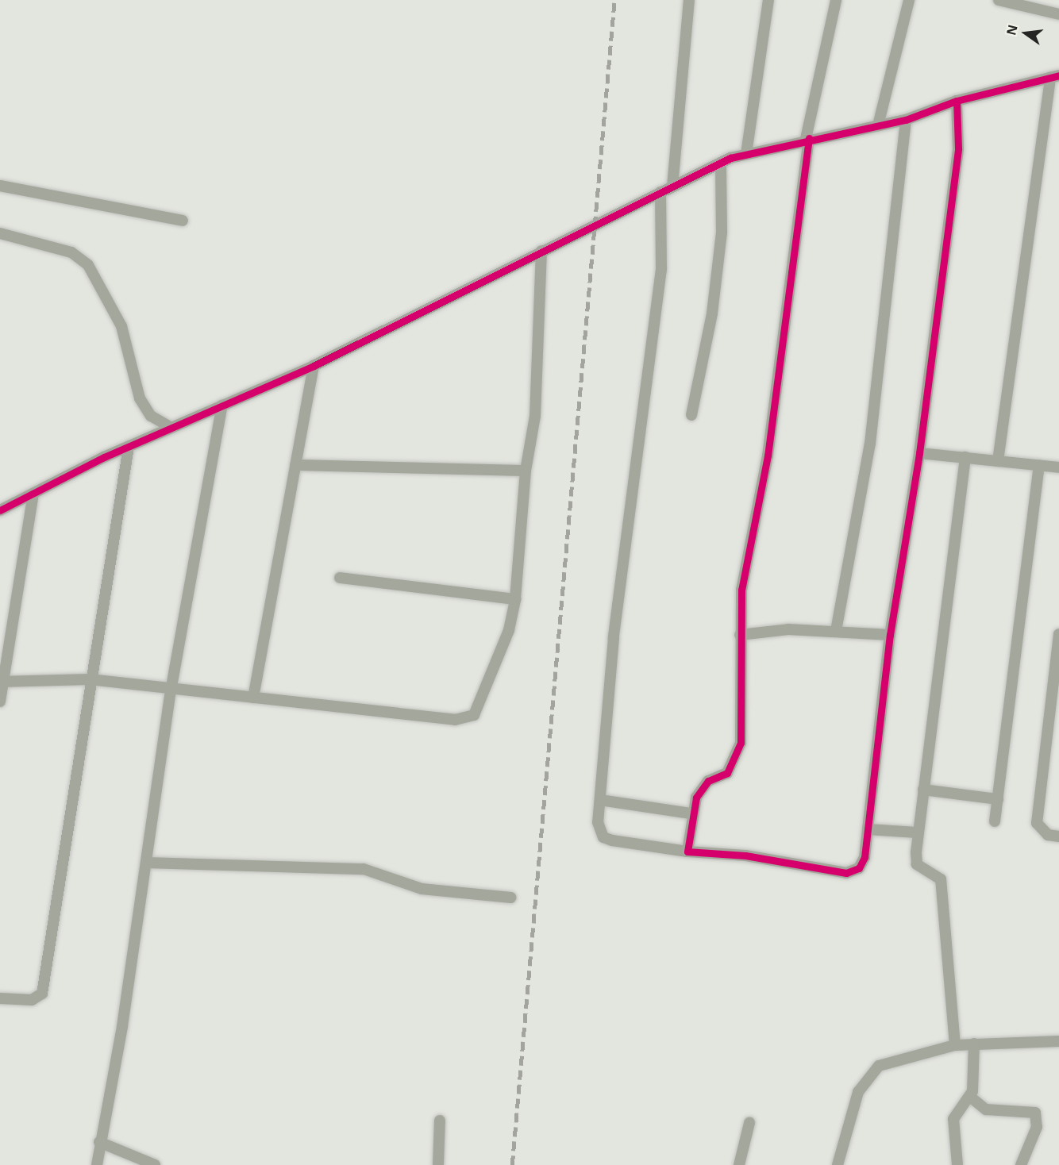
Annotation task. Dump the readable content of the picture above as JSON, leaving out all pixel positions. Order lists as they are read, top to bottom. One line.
{"north":"left"}
